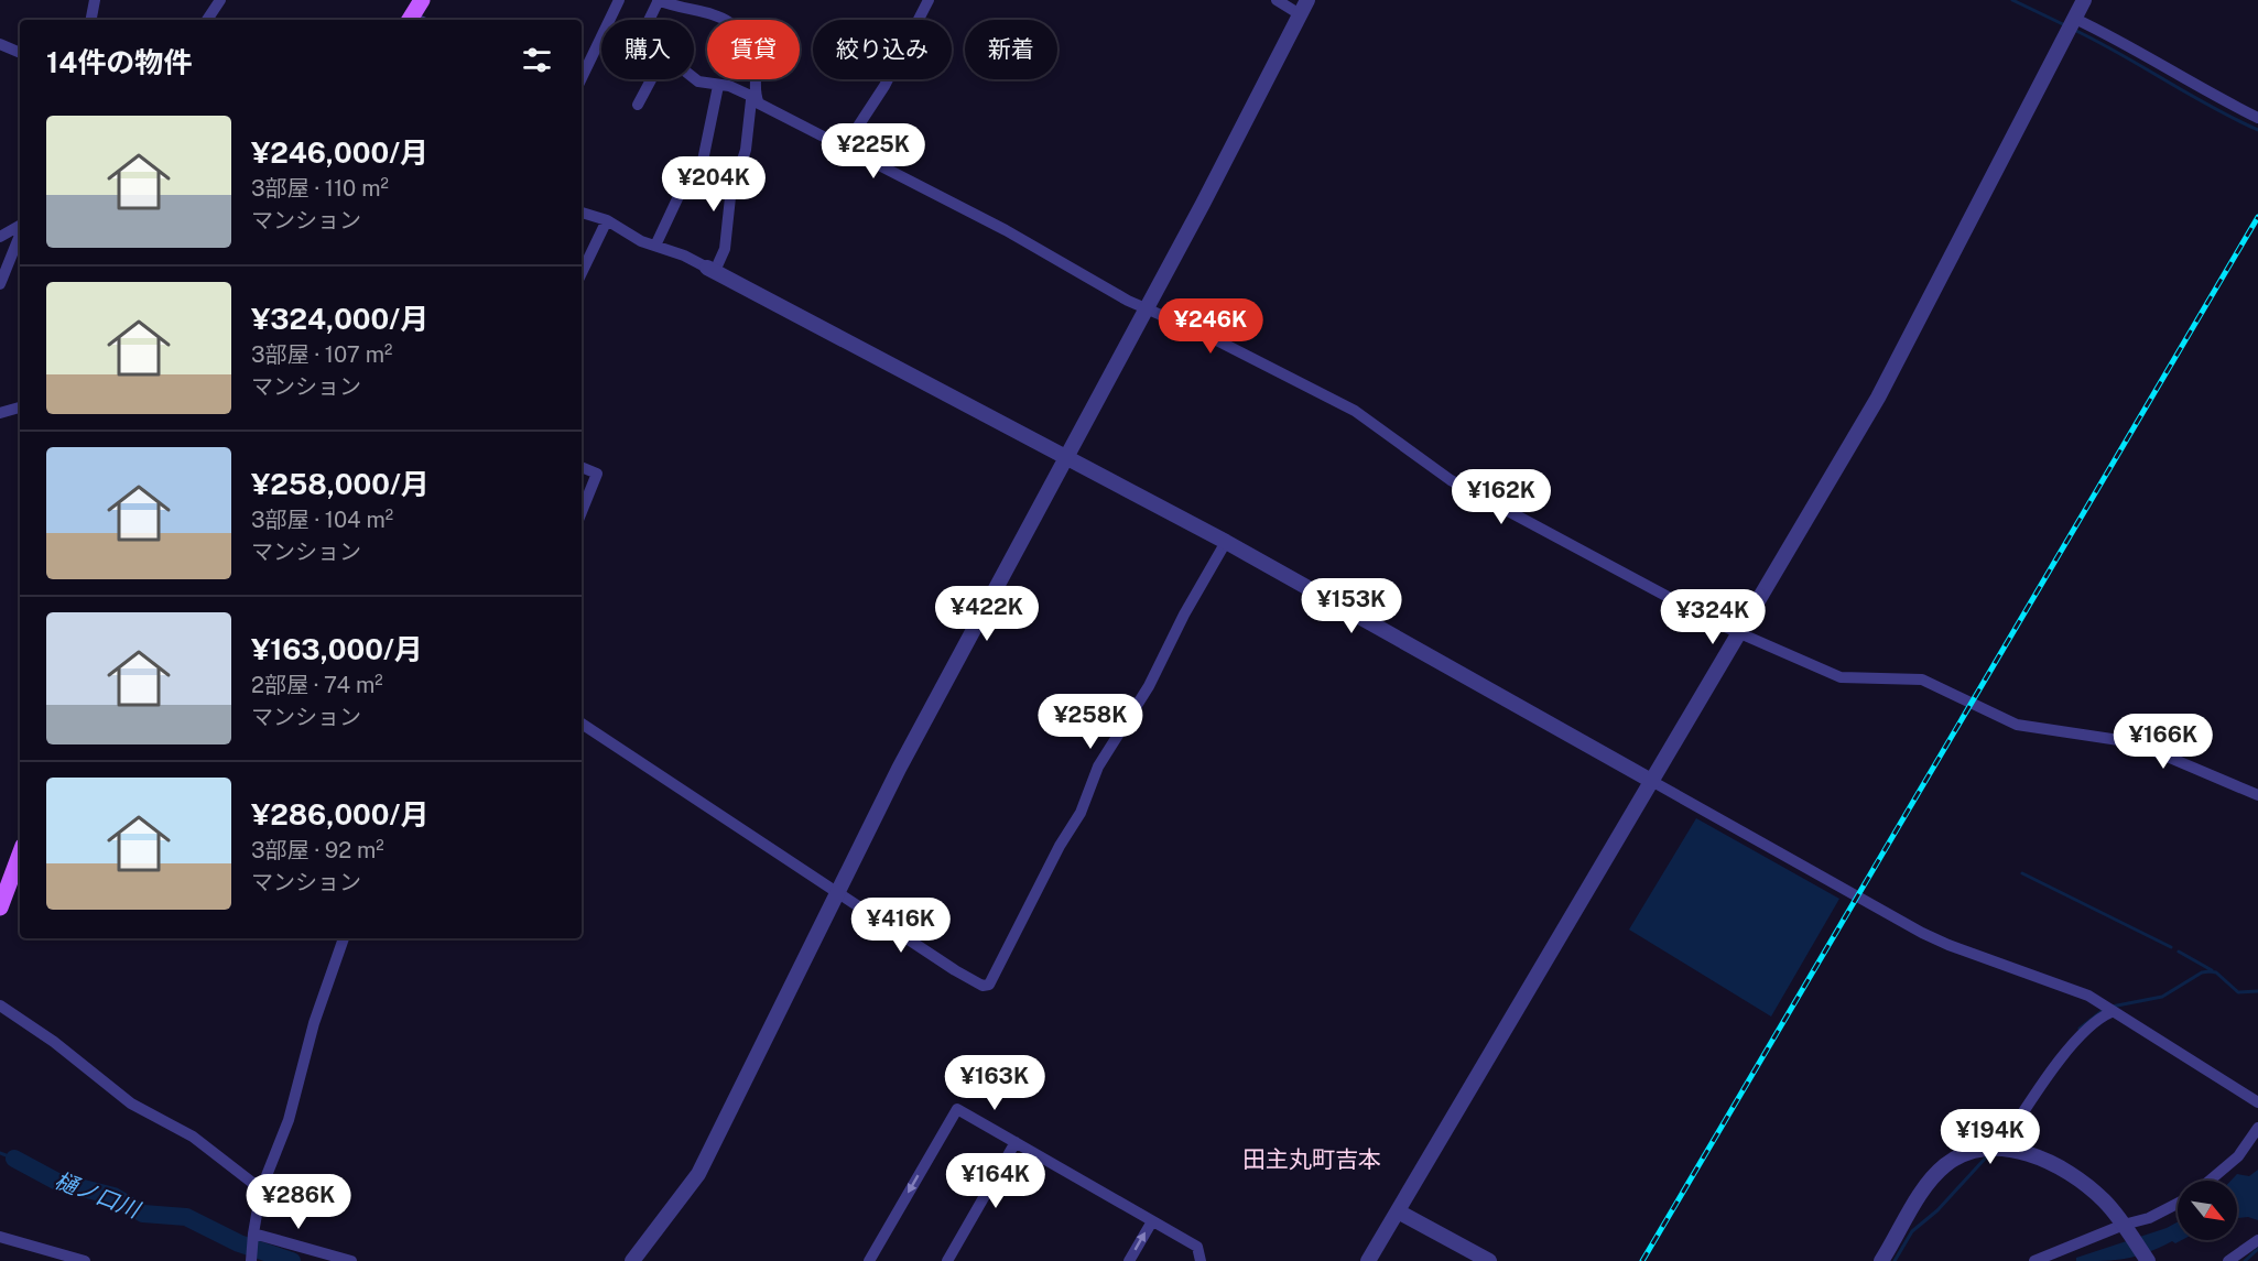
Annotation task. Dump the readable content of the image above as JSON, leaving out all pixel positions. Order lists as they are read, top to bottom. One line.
{"districts":["田主丸町吉本"],"water":["樋ノ口川"],"north":"bottom right","page":{"chip":["購入","賃貸","絞り込み","新着"],"heading":"14件の物件","list":[{"name":"¥246,000/月","note":"3部屋 · 110 m² · マンション"},{"name":"¥324,000/月","note":"3部屋 · 107 m² · マンション"},{"name":"¥258,000/月","note":"3部屋 · 104 m² · マンション"},{"name":"¥163,000/月","note":"2部屋 · 74 m² · マンション"},{"name":"¥286,000/月","note":"3部屋 · 92 m² · マンション"}],"price":["¥225K","¥204K","¥246K","¥162K","¥153K","¥422K","¥324K","¥258K","¥166K","¥416K","¥163K","¥194K","¥164K","¥286K"]}}
